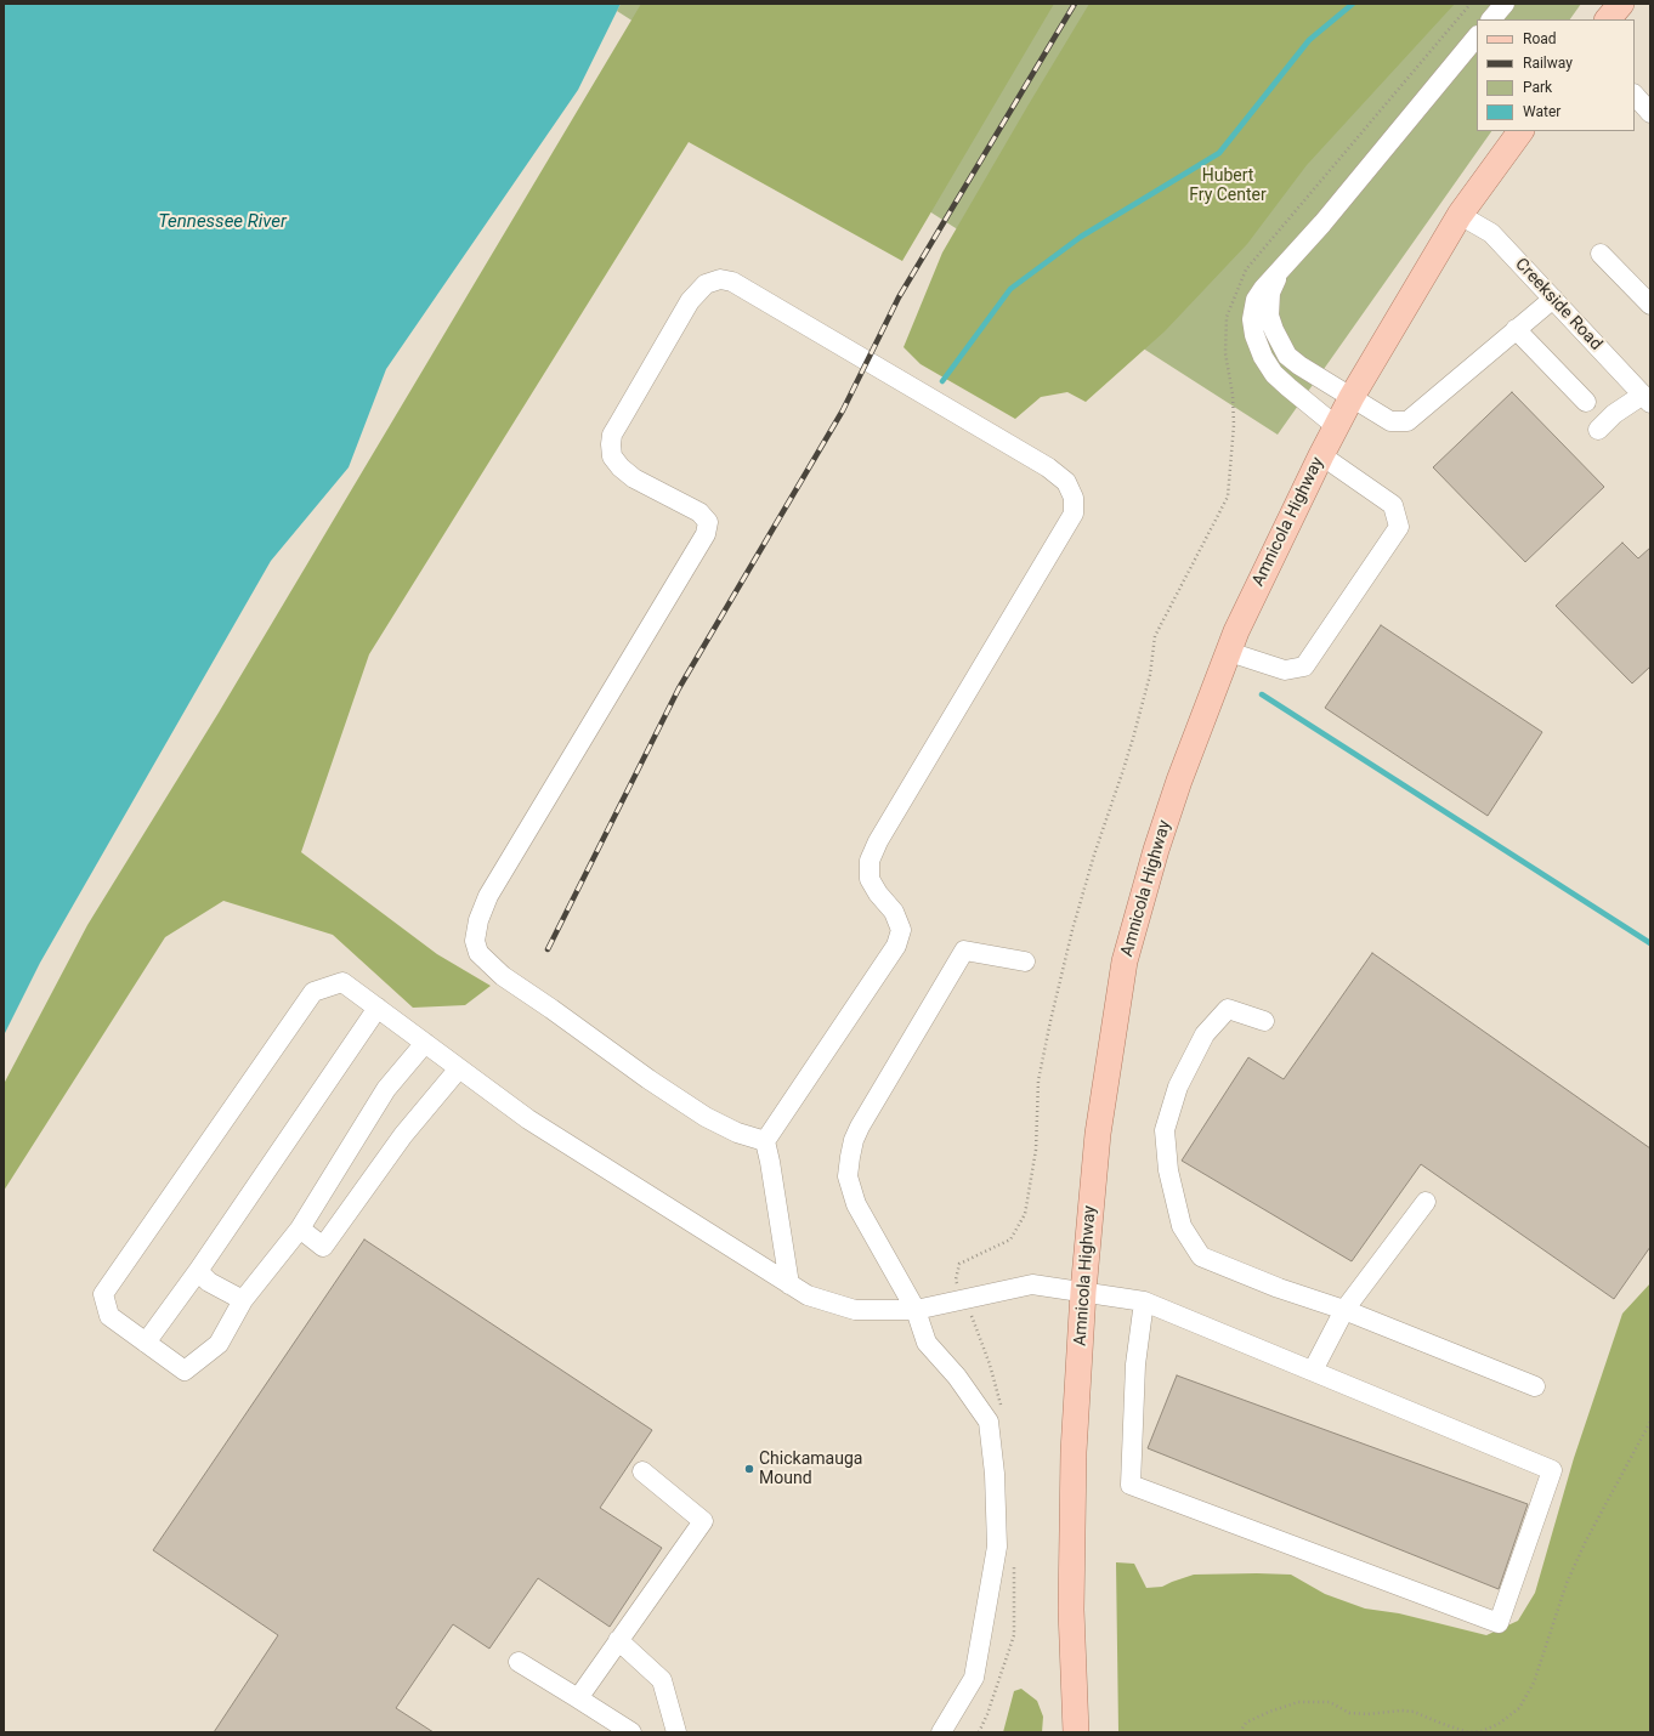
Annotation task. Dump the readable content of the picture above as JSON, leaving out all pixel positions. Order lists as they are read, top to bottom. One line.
{"streets":{"main road":["Amnicola Highway"],"street":["Creekside Road"]},"crossings":[["Creekside Road","Amnicola Highway"]],"water":["Tennessee River"],"parks":["Hubert Fry Center"],"places":["Chickamauga Mound"],"legend":["Road","Railway","Park","Water"]}
